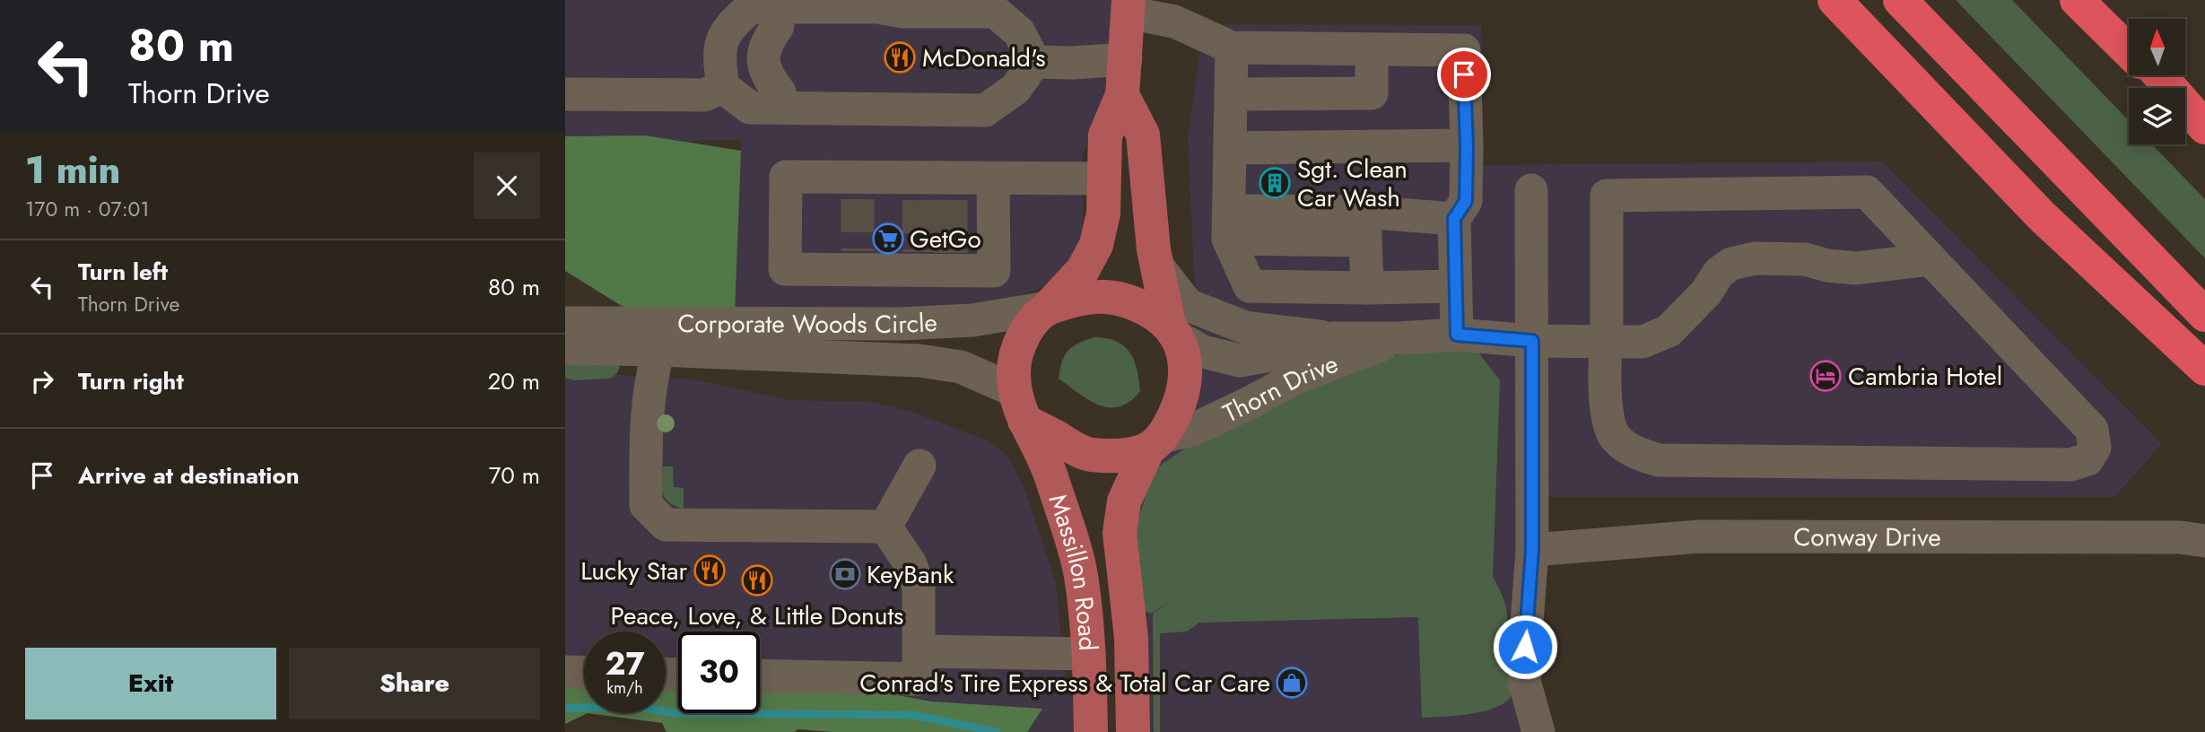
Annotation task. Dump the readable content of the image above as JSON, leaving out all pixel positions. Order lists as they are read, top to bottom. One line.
{"streets":{"main road":["Massillon Road"],"street":["Corporate Woods Circle","Thorn Drive","Conway Drive"]},"crossings":[["Corporate Woods Circle","Thorn Drive"],["Corporate Woods Circle","Massillon Road"],["Thorn Drive","Massillon Road"]],"places":{"restaurant":["McDonald's","Lucky Star","Peace, Love, & Little Donuts"],"building":["Sgt. Clean Car Wash"],"supermarket":["GetGo"],"hotel":["Cambria Hotel"],"bank":["KeyBank"],"shop":["Conrad's Tire Express & Total Car Care"]},"north":"top","page":{"turn":["80 m","Thorn Drive"],"heading":["1 min","170 m · 07:01"],"list":[{"name":"Turn left","note":"Thorn Drive","value":"80 m"},{"name":"Turn right","value":"20 m"},{"name":"Arrive at destination","value":"70 m"}],"speed":"27 km/h","limit":"30","buttons":["Exit","Share"]}}
